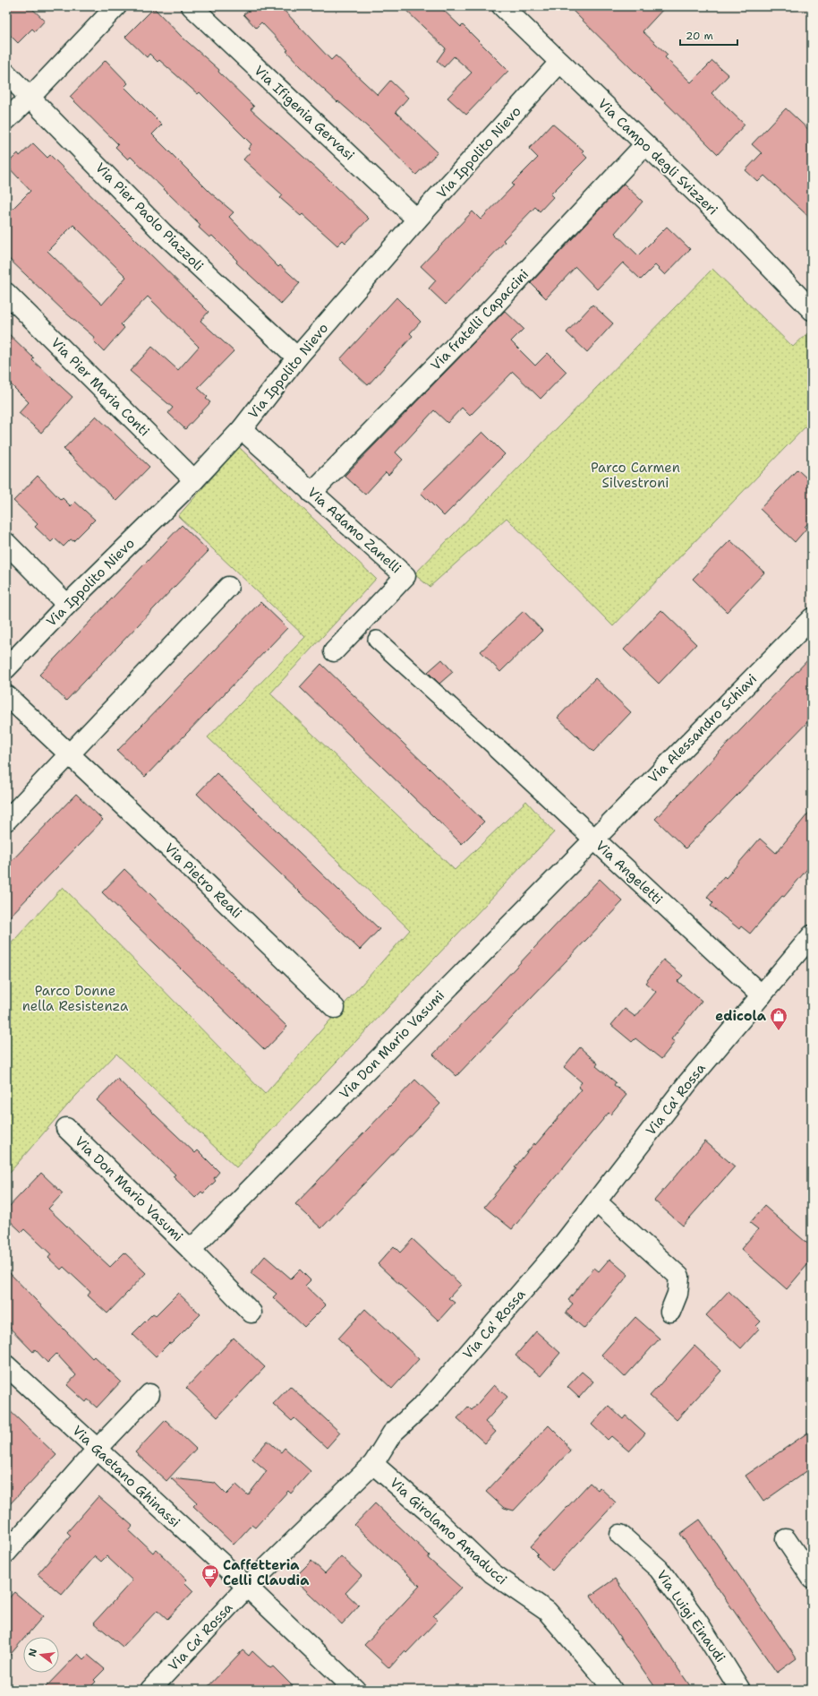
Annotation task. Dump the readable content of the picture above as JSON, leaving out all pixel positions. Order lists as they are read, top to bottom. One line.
{"streets":{"street":["Via Ifigenia Gervasi","Via Ippolito Nievo","Via Campo degli Svizzeri","Via Pier Paolo Piazzoli","Via fratelli Capaccini","Via Pier Maria Conti","Via Adamo Zanelli","Via Alessandro Schiavi","Via Angeletti","Via Pietro Reali","Via Don Mario Vasumi","Via Ca' Rossa","Via Gaetano Ghinassi","Via Girolamo Amaducci","Via Luigi Einaudi"]},"crossings":[["Via Ifigenia Gervasi","Via Ippolito Nievo"],["Via Ippolito Nievo","Via Campo degli Svizzeri"],["Via Ippolito Nievo","Via Pier Paolo Piazzoli"],["Via Ippolito Nievo","Via Pier Maria Conti"],["Via Ippolito Nievo","Via Adamo Zanelli"],["Via Campo degli Svizzeri","Via fratelli Capaccini"],["Via fratelli Capaccini","Via Adamo Zanelli"],["Via Alessandro Schiavi","Via Angeletti"],["Via Alessandro Schiavi","Via Don Mario Vasumi"],["Via Angeletti","Via Don Mario Vasumi"],["Via Angeletti","Via Ca' Rossa"],["Via Ca' Rossa","Via Gaetano Ghinassi"],["Via Ca' Rossa","Via Girolamo Amaducci"]],"parks":["Parco Carmen Silvestroni","Parco Donne nella Resistenza"],"places":{"shop":["edicola"],"cafe":["Caffetteria Celli Claudia"]},"scale_bar":"20 m","north":"left"}
